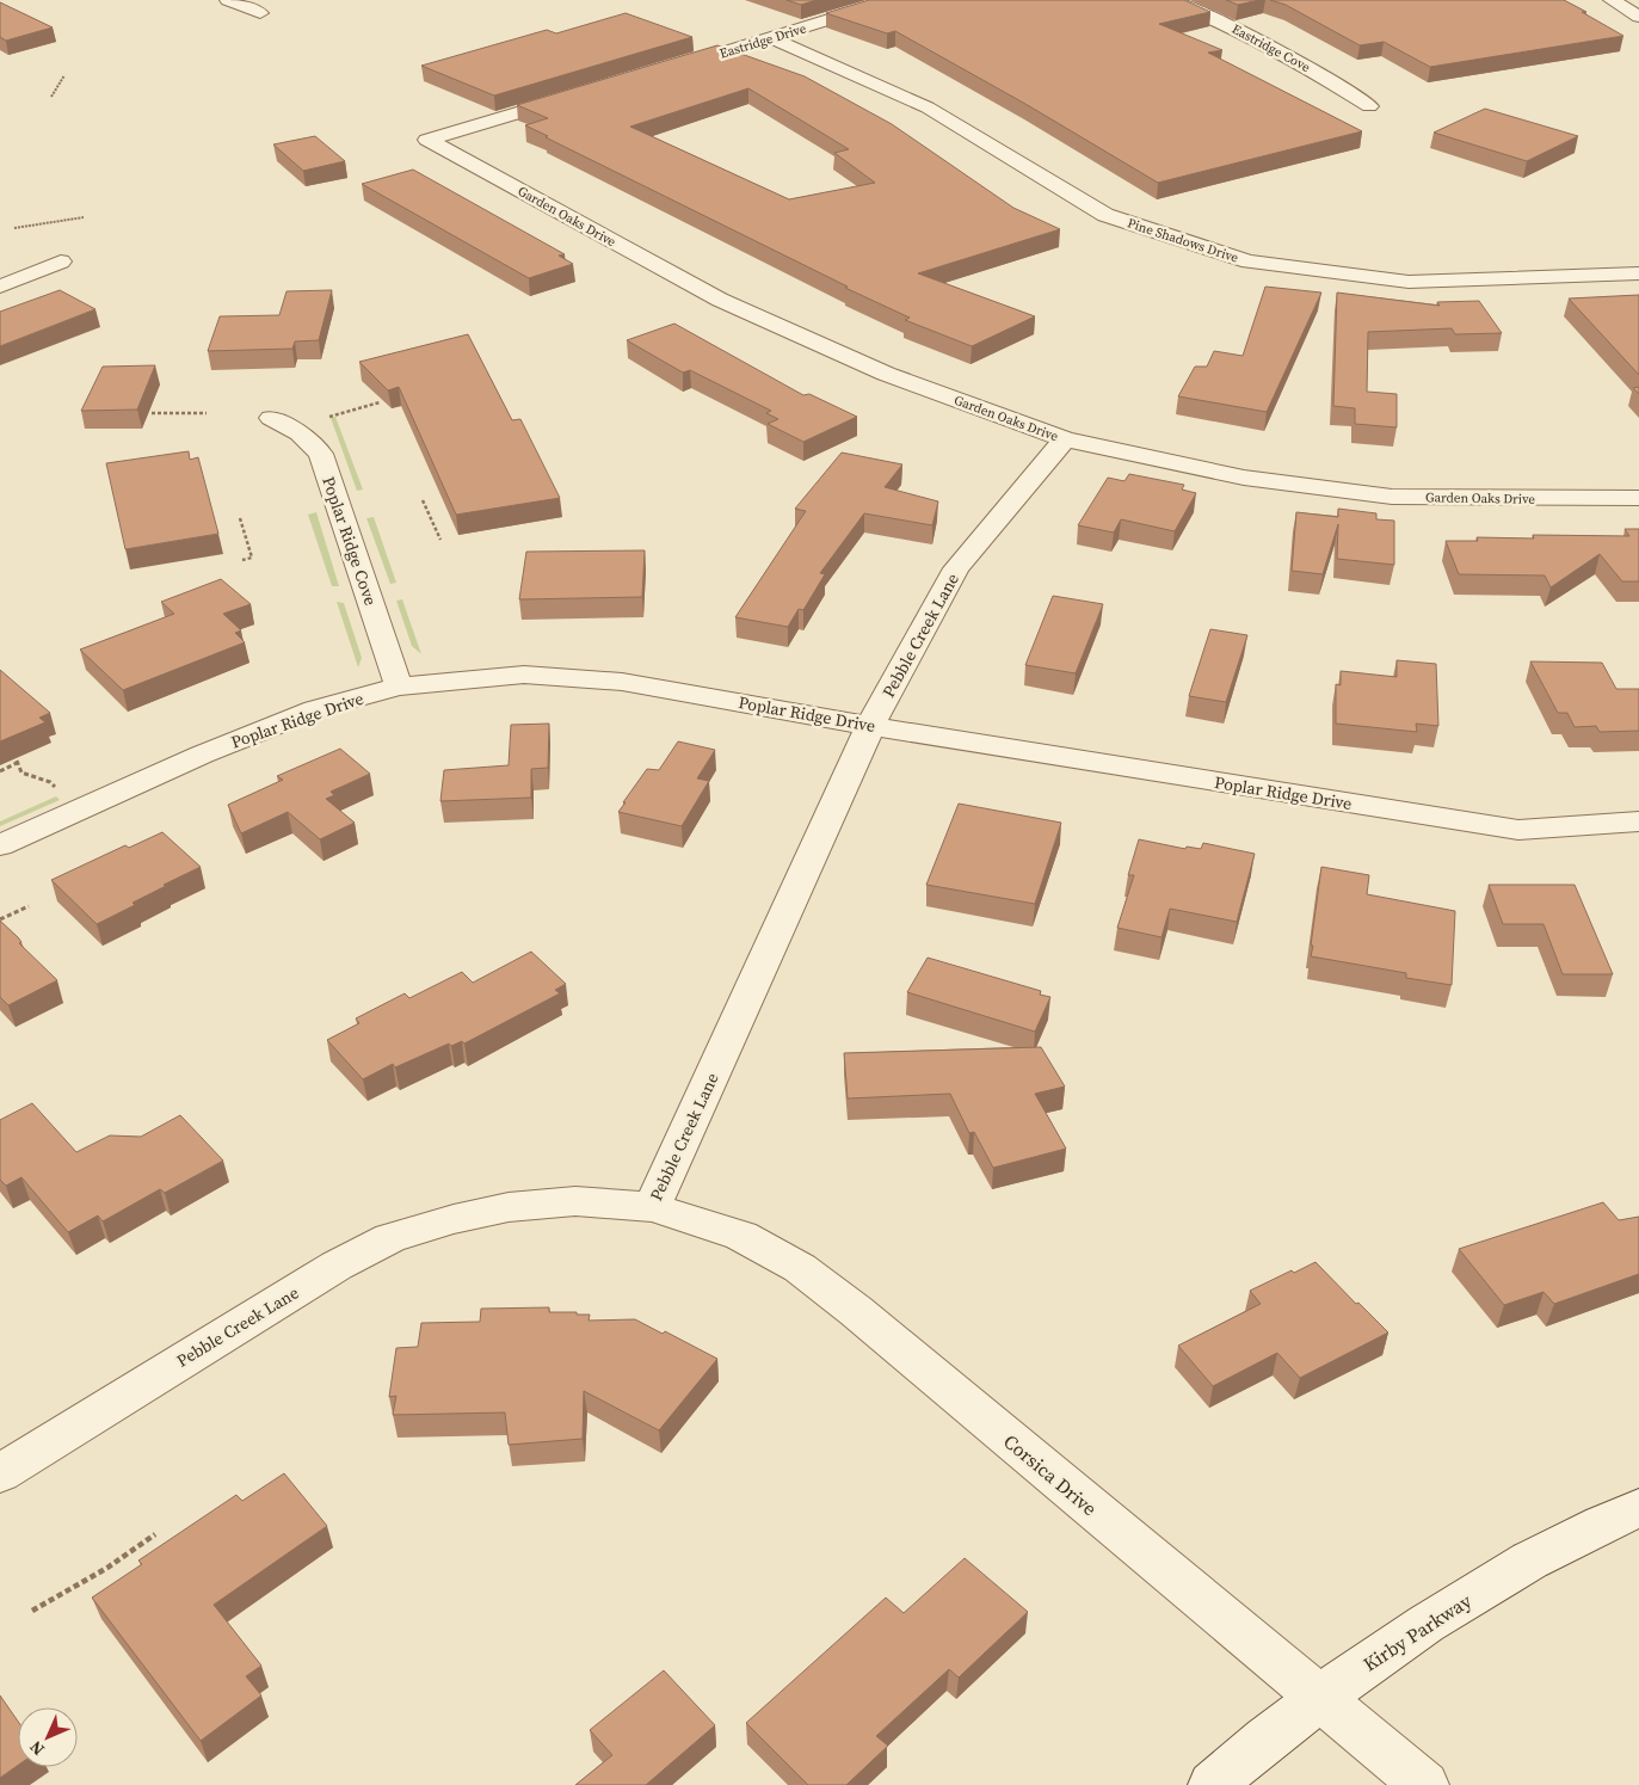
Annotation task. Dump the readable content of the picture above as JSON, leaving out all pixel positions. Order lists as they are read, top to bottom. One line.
{"streets":{"street":["Eastridge Drive","Eastridge Cove","Garden Oaks Drive","Pine Shadows Drive","Poplar Ridge Cove","Pebble Creek Lane","Poplar Ridge Drive","Corsica Drive","Kirby Parkway"]},"crossings":[["Eastridge Drive","Pine Shadows Drive"],["Garden Oaks Drive","Pebble Creek Lane"],["Poplar Ridge Cove","Poplar Ridge Drive"],["Pebble Creek Lane","Poplar Ridge Drive"],["Pebble Creek Lane","Corsica Drive"],["Corsica Drive","Kirby Parkway"]],"north":"bottom left"}
